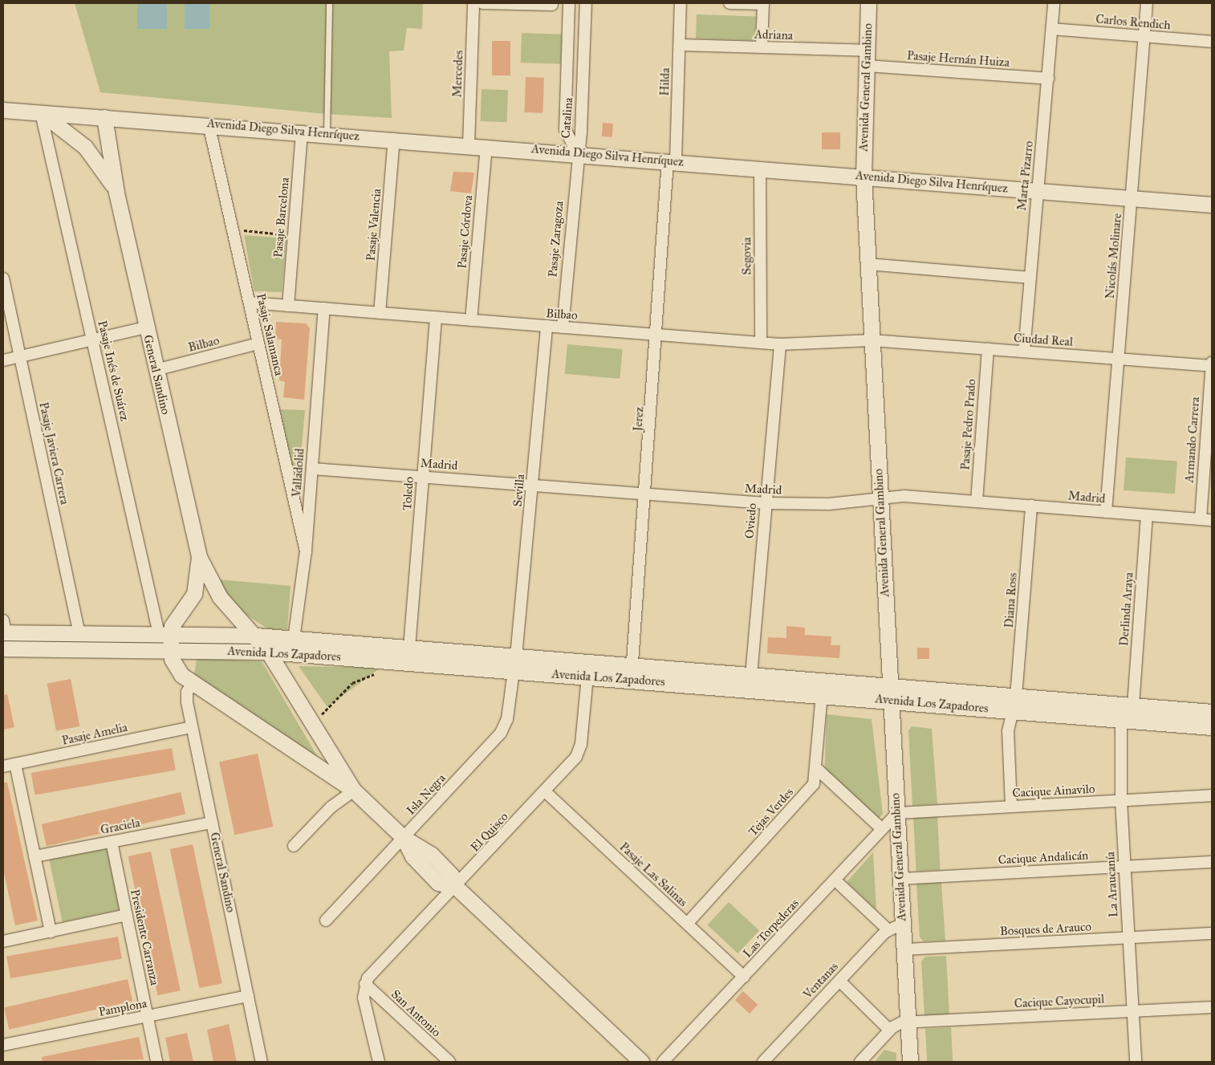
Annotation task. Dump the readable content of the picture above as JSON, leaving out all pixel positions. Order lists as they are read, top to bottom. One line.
{"streets":{"main road":["Avenida General Gambino","Avenida Diego Silva Henríquez","General Sandino","Avenida Los Zapadores"],"street":["Carlos Rendich","Adriana","Pasaje Hernán Huiza","Mercedes","Hilda","Catalina","Marta Pizarro","Pasaje Barcelona","Pasaje Valencia","Pasaje Córdova","Pasaje Zaragoza","Segovia","Nicolás Molinare","Bilbao","Pasaje Salamanca","Ciudad Real","Pasaje Inés de Suárez","Jerez","Pasaje Pedro Prado","Armando Carrera","Pasaje Javiera Carrera","Madrid","Valladolid","Sevilla","Toledo","Oviedo","Diana Ross","Derlinda Araya","Pasaje Amelia","Cacique Ainavilo","Isla Negra","Tejas Verdes","Graciela","El Quisco","Cacique Andalicán","Pasaje Las Salinas","La Araucanía","Las Torpederas","Bosques de Arauco","Presidente Carranza","Ventanas","Cacique Cayocupil","Pamplona","San Antonio"]},"crossings":[["Carlos Rendich","Marta Pizarro"],["Carlos Rendich","Nicolás Molinare"],["Adriana","Hilda"],["Adriana","Avenida General Gambino"],["Pasaje Hernán Huiza","Avenida General Gambino"],["Pasaje Hernán Huiza","Marta Pizarro"],["Mercedes","Avenida Diego Silva Henríquez"],["Hilda","Avenida Diego Silva Henríquez"],["Hilda","Jerez"],["Avenida General Gambino","Avenida Diego Silva Henríquez"],["Avenida General Gambino","Bilbao"],["Avenida General Gambino","Ciudad Real"],["Avenida General Gambino","Madrid"],["Avenida General Gambino","Avenida Los Zapadores"],["Avenida General Gambino","Cacique Ainavilo"],["Avenida General Gambino","Cacique Andalicán"],["Avenida General Gambino","Las Torpederas"],["Avenida General Gambino","Bosques de Arauco"],["Avenida General Gambino","Ventanas"],["Avenida General Gambino","Cacique Cayocupil"],["Catalina","Avenida Diego Silva Henríquez"],["Catalina","Pasaje Zaragoza"],["Avenida Diego Silva Henríquez","Marta Pizarro"],["Avenida Diego Silva Henríquez","Pasaje Barcelona"],["Avenida Diego Silva Henríquez","Pasaje Valencia"],["Avenida Diego Silva Henríquez","Pasaje Córdova"],["Avenida Diego Silva Henríquez","Pasaje Zaragoza"],["Avenida Diego Silva Henríquez","Segovia"],["Avenida Diego Silva Henríquez","Nicolás Molinare"],["Avenida Diego Silva Henríquez","Pasaje Salamanca"],["Avenida Diego Silva Henríquez","Pasaje Inés de Suárez"],["Avenida Diego Silva Henríquez","General Sandino"],["Avenida Diego Silva Henríquez","Jerez"],["Marta Pizarro","Ciudad Real"],["Pasaje Barcelona","Bilbao"],["Pasaje Valencia","Bilbao"],["Pasaje Córdova","Bilbao"],["Pasaje Zaragoza","Bilbao"],["Segovia","Bilbao"],["Nicolás Molinare","Ciudad Real"],["Nicolás Molinare","Madrid"],["Bilbao","Pasaje Salamanca"],["Bilbao","Ciudad Real"],["Bilbao","General Sandino"],["Bilbao","Jerez"],["Bilbao","Valladolid"],["Bilbao","Sevilla"],["Bilbao","Toledo"],["Bilbao","Oviedo"],["Pasaje Salamanca","Valladolid"],["Ciudad Real","Pasaje Pedro Prado"],["Ciudad Real","Armando Carrera"],["Pasaje Inés de Suárez","General Sandino"],["Pasaje Inés de Suárez","Avenida Los Zapadores"],["General Sandino","Avenida Los Zapadores"],["General Sandino","Pasaje Amelia"],["General Sandino","Graciela"],["General Sandino","Pamplona"],["Jerez","Madrid"],["Jerez","Avenida Los Zapadores"],["Pasaje Pedro Prado","Madrid"],["Armando Carrera","Madrid"],["Pasaje Javiera Carrera","Avenida Los Zapadores"],["Madrid","Valladolid"],["Madrid","Sevilla"],["Madrid","Toledo"],["Madrid","Oviedo"],["Madrid","Diana Ross"],["Madrid","Derlinda Araya"],["Valladolid","Avenida Los Zapadores"],["Sevilla","Avenida Los Zapadores"],["Sevilla","Isla Negra"],["Toledo","Avenida Los Zapadores"],["Oviedo","Avenida Los Zapadores"],["Diana Ross","Avenida Los Zapadores"],["Diana Ross","Cacique Ainavilo"],["Derlinda Araya","Avenida Los Zapadores"],["Derlinda Araya","La Araucanía"],["Avenida Los Zapadores","Isla Negra"],["Avenida Los Zapadores","Tejas Verdes"],["Avenida Los Zapadores","El Quisco"],["Avenida Los Zapadores","La Araucanía"],["Cacique Ainavilo","La Araucanía"],["Cacique Ainavilo","Las Torpederas"],["Tejas Verdes","Pasaje Las Salinas"],["Graciela","Presidente Carranza"],["El Quisco","Pasaje Las Salinas"],["El Quisco","San Antonio"],["Cacique Andalicán","La Araucanía"],["Pasaje Las Salinas","Las Torpederas"],["La Araucanía","Bosques de Arauco"],["La Araucanía","Cacique Cayocupil"],["Presidente Carranza","Pamplona"]]}
